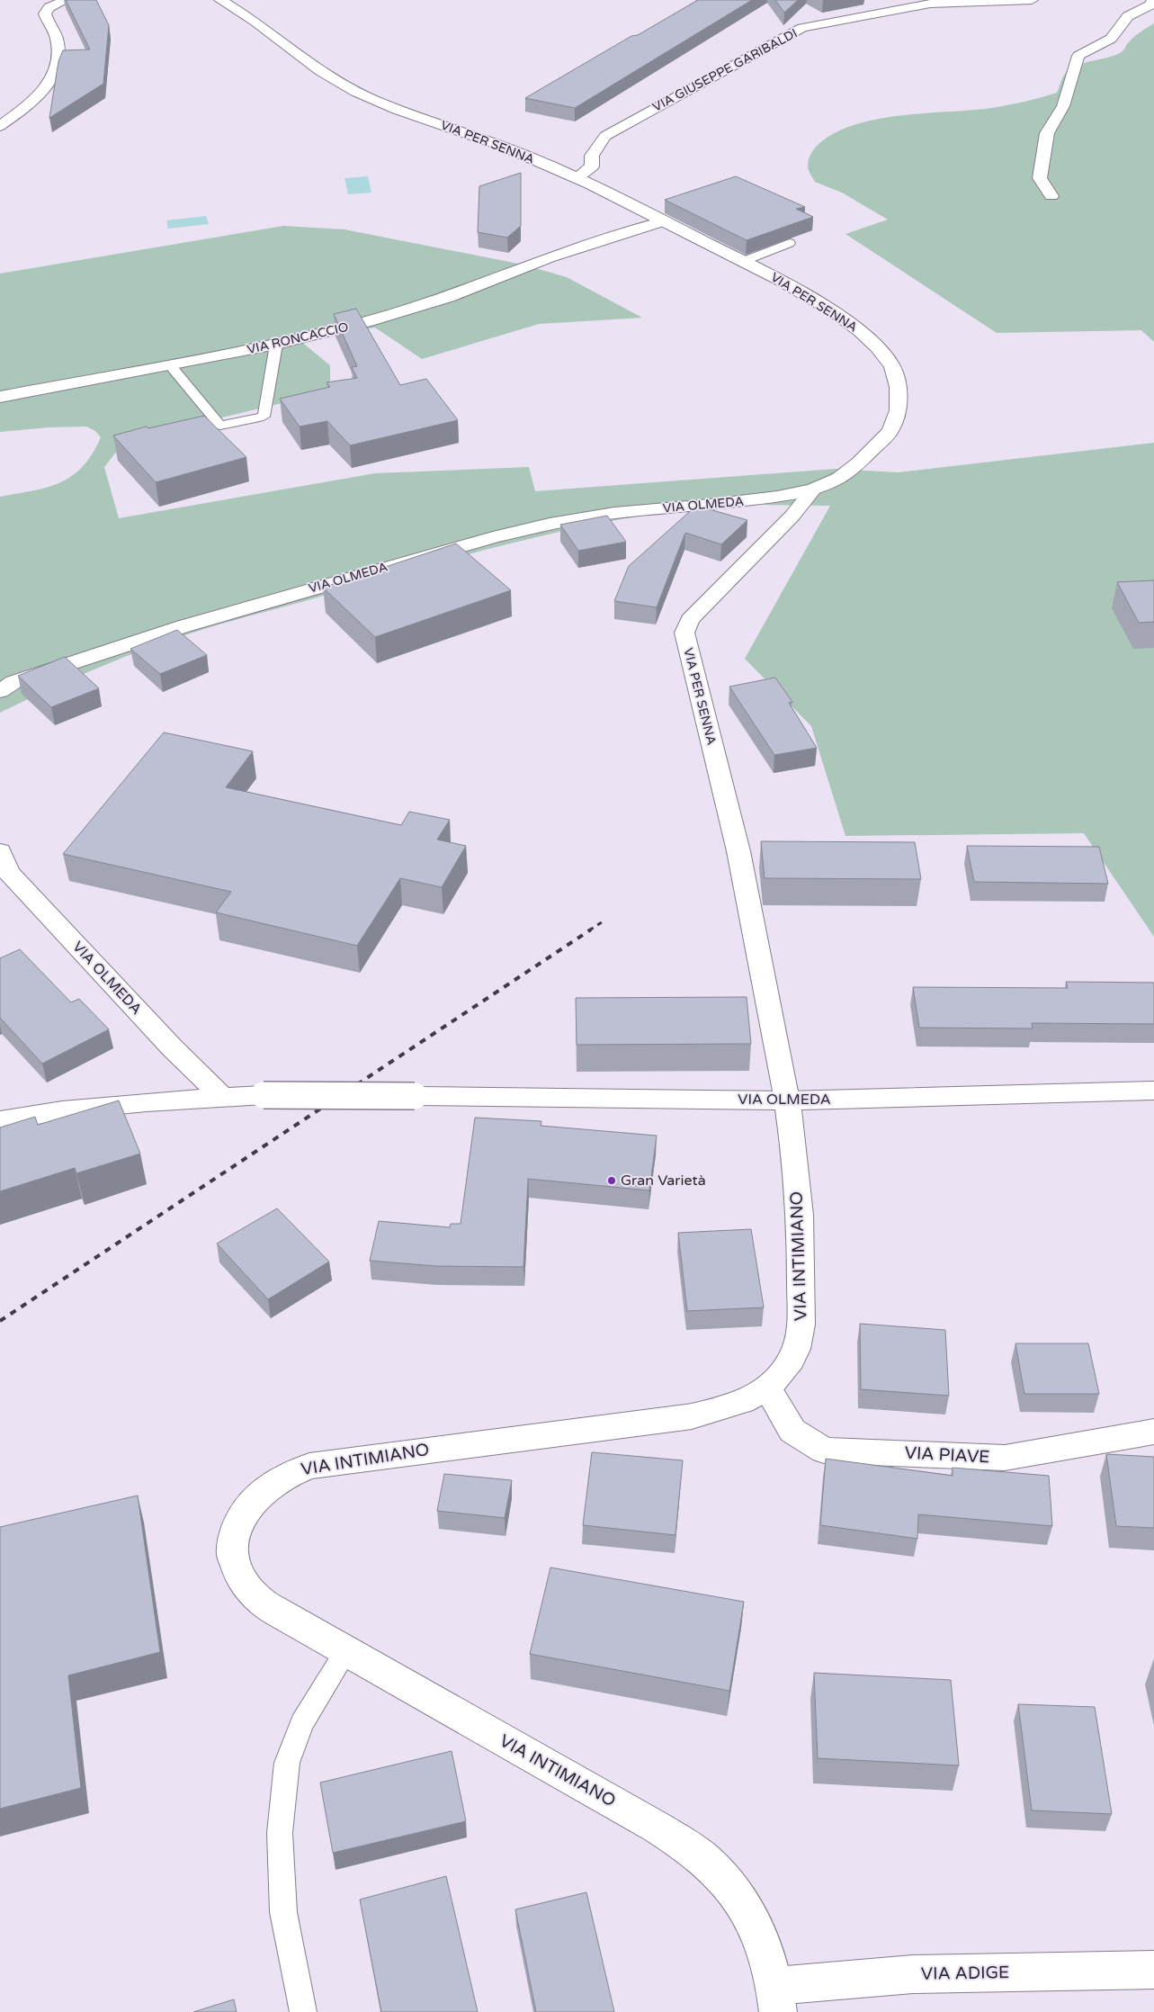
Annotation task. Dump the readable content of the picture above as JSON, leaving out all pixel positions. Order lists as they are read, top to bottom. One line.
{"streets":{"street":["VIA GIUSEPPE GARIBALDI","VIA PER SENNA","VIA RONCACCIO","VIA OLMEDA","VIA INTIMIANO","VIA PIAVE","VIA ADIGE"]},"crossings":[["VIA GIUSEPPE GARIBALDI","VIA PER SENNA"],["VIA PER SENNA","VIA RONCACCIO"],["VIA PER SENNA","VIA OLMEDA"],["VIA PER SENNA","VIA INTIMIANO"],["VIA OLMEDA","VIA INTIMIANO"],["VIA INTIMIANO","VIA PIAVE"],["VIA INTIMIANO","VIA ADIGE"]],"places":["Gran Varietà"]}
